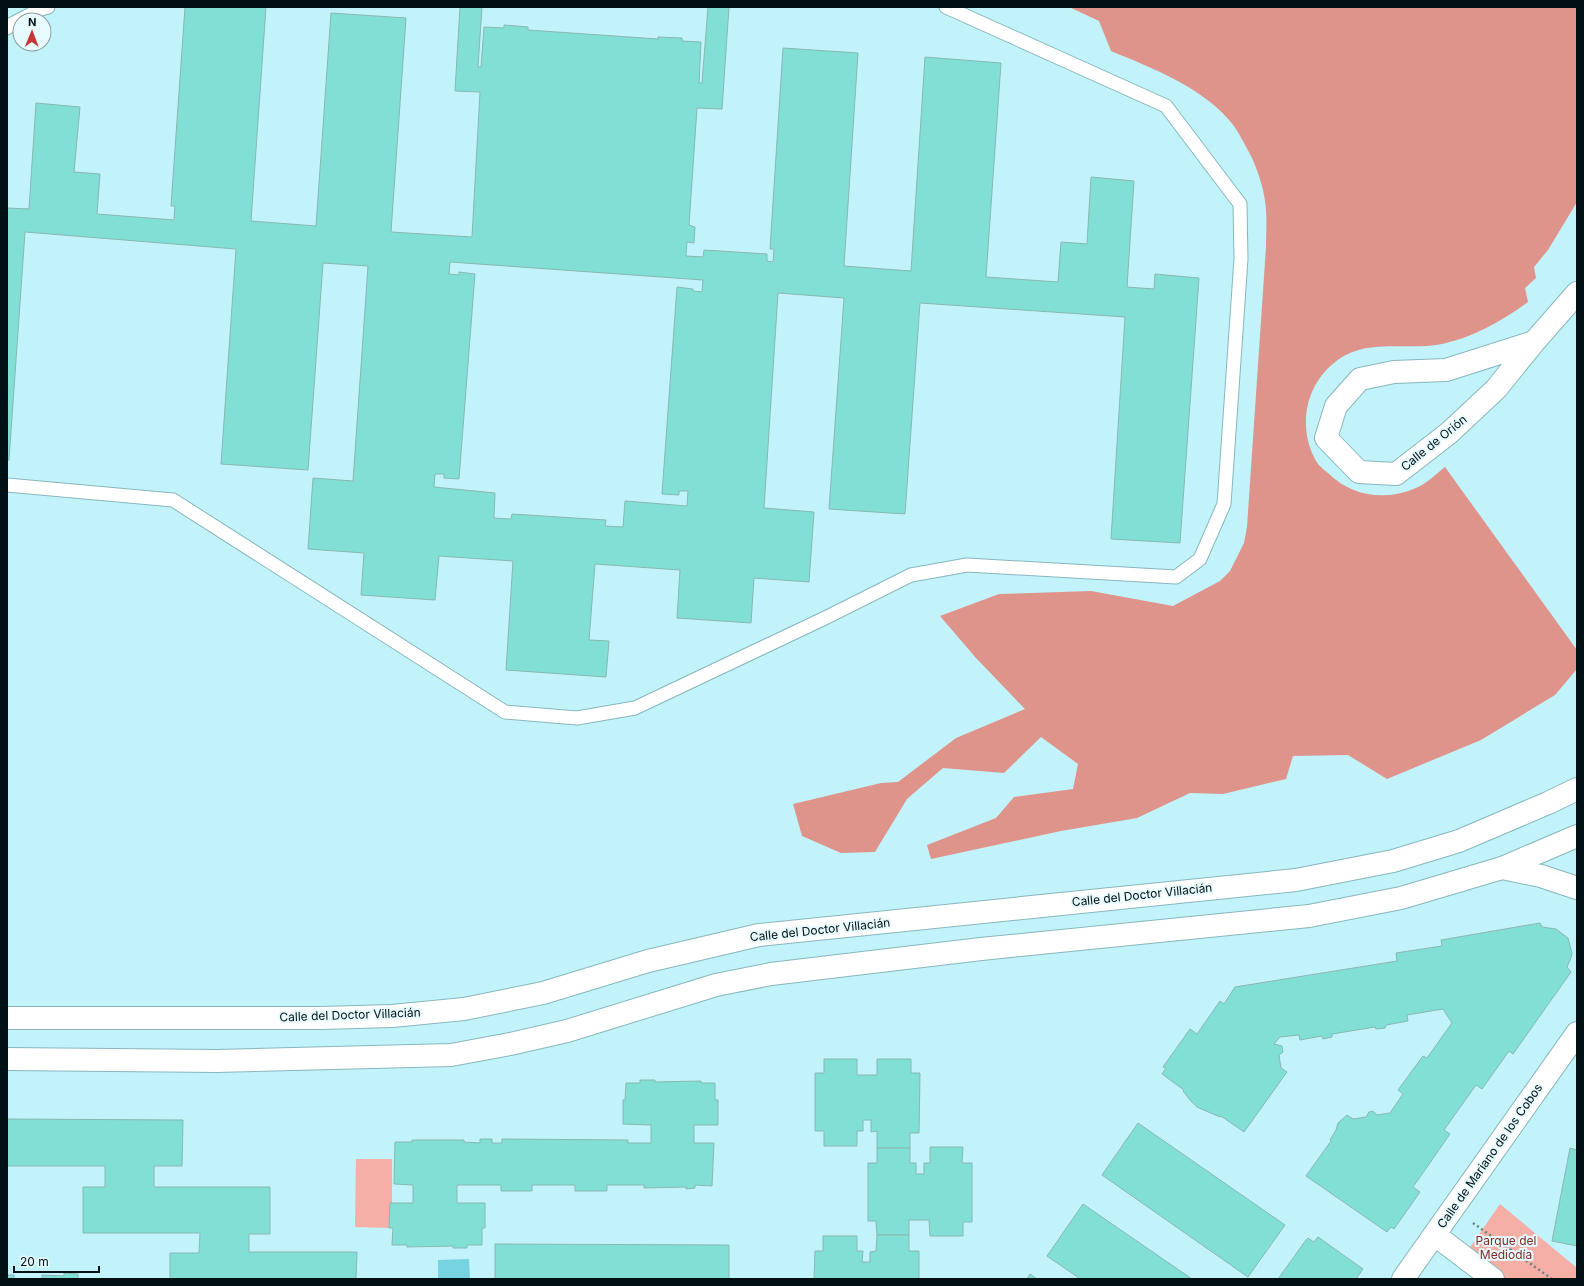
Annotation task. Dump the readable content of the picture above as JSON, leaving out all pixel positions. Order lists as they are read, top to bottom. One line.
{"streets":{"street":["Calle de Orión","Calle del Doctor Villacián","Calle de Mariano de los Cobos"]},"parks":["Parque del Mediodía"],"scale_bar":"20 m","north":"top"}
